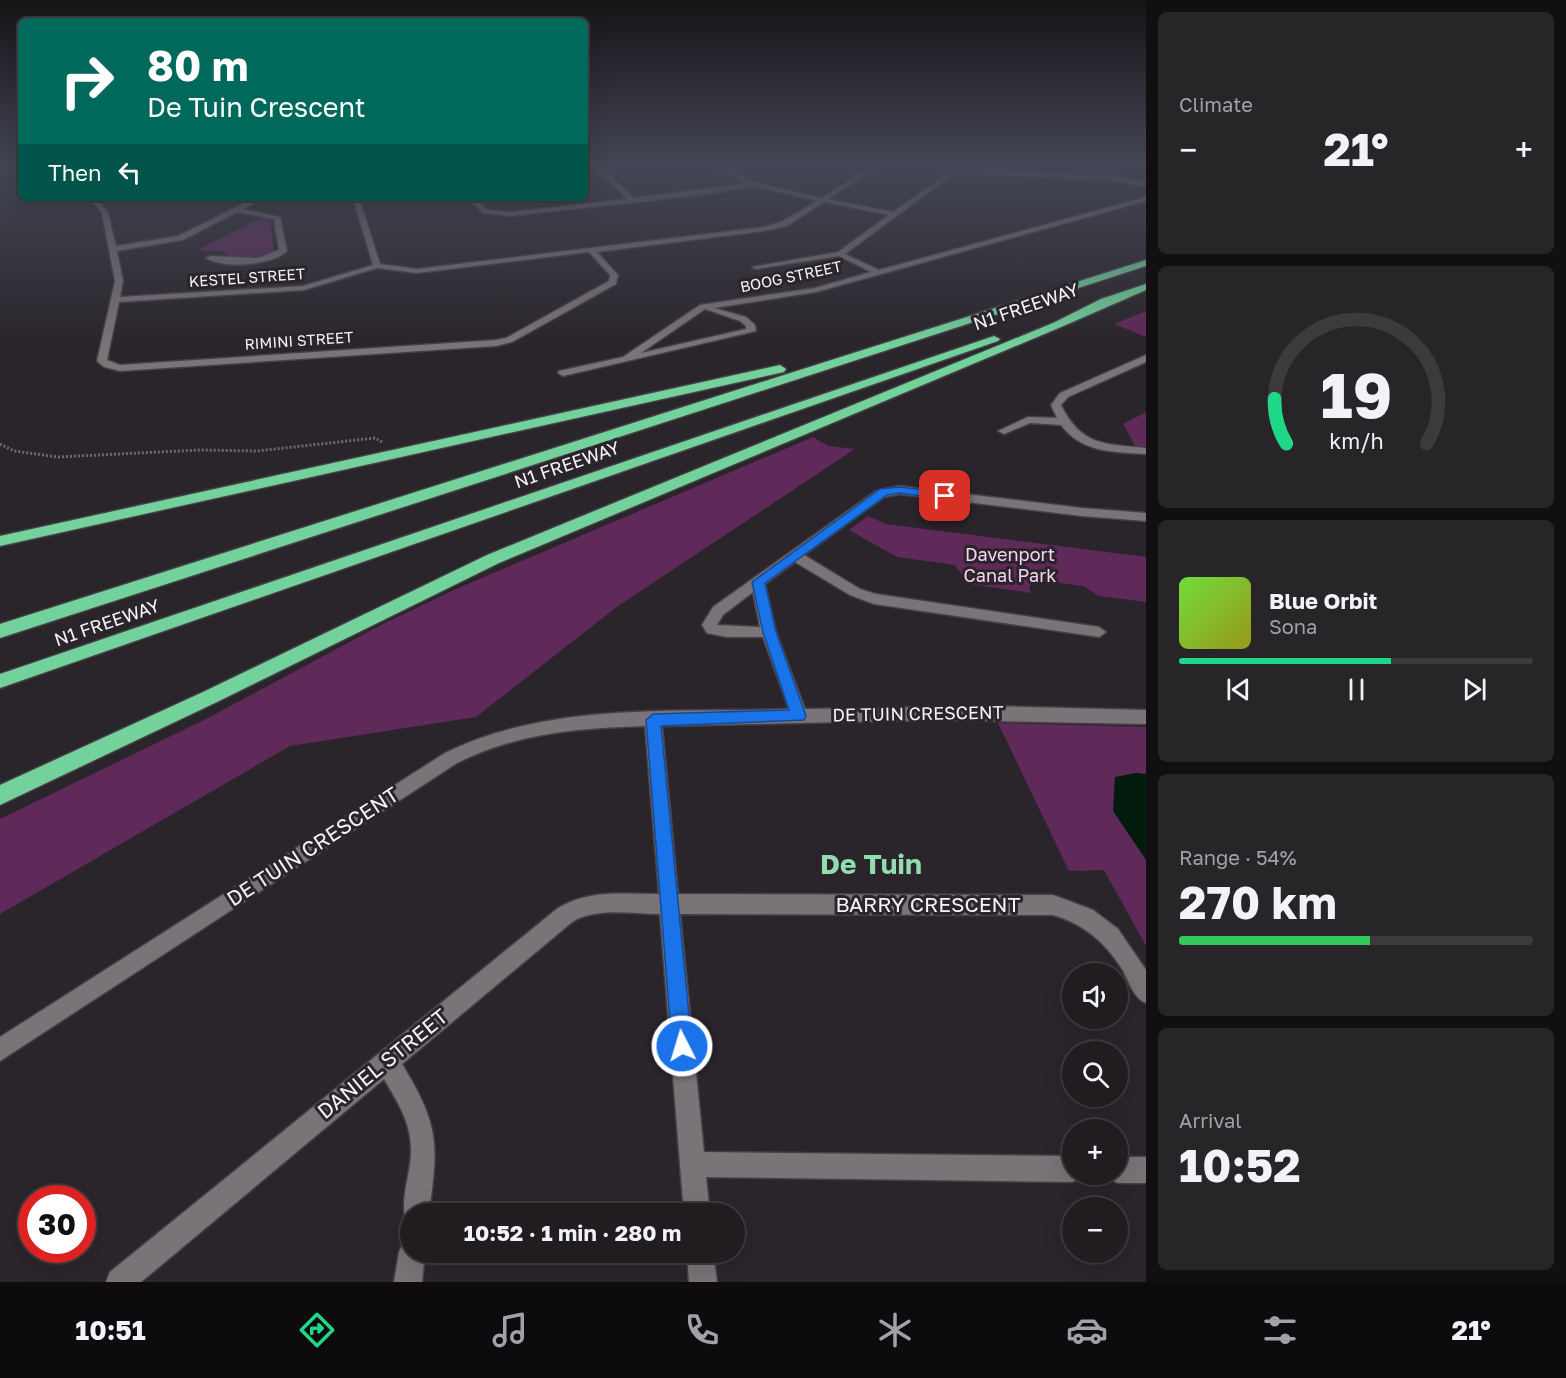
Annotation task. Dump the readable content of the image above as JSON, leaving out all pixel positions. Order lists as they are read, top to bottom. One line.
{"streets":{"highway":["N1 FREEWAY"],"street":["BOOG STREET","KESTEL STREET","RIMINI STREET","DE TUIN CRESCENT","BARRY CRESCENT","DANIEL STREET"]},"crossings":[["KESTEL STREET","RIMINI STREET"],["BARRY CRESCENT","DANIEL STREET"]],"districts":["De Tuin"],"parks":["Davenport Canal Park"],"page":{"tile":["Climate",["Range · 54%","270 km"],["Arrival","10:52"]],"turn":["80 m","De Tuin Crescent"],"heat":["−","21°","+"],"then":"Then","song":["Blue Orbit","Sona"],"map_buttons":["+","−"],"limit":"30","trip":"10:52 · 1 min · 280 m","tabs":["10:51","21°"],"gauge":["19","km/h"]}}
